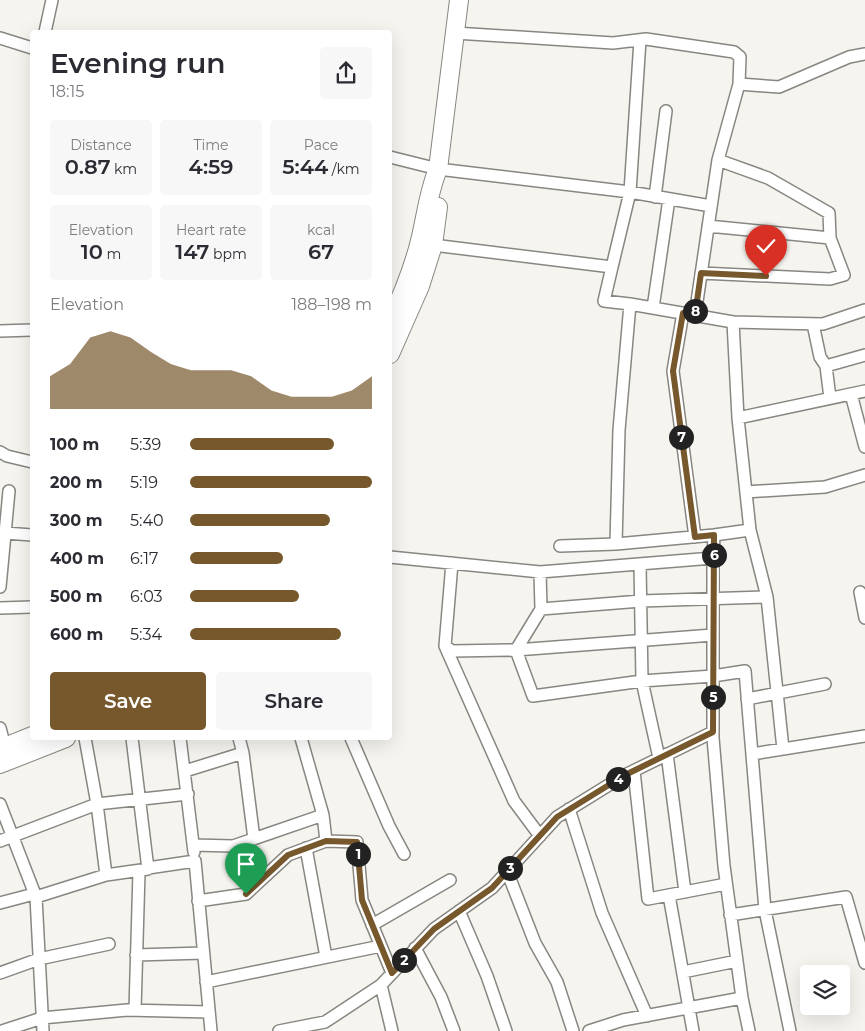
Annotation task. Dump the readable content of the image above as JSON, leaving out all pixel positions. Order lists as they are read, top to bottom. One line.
{"page":{"heading":["Evening run","18:15"],"stats":[["Distance","0.87 km"],["Time","4:59"],["Pace","5:44 /km"],["Elevation","10 m"],["Heart rate","147 bpm"],["kcal","67"]],"chart":["Elevation","188–198 m"],"pins":["8","7","6","5","4","1","3","2"],"list":[{"name":"100 m","note":"5:39"},{"name":"200 m","note":"5:19"},{"name":"300 m","note":"5:40"},{"name":"400 m","note":"6:17"},{"name":"500 m","note":"6:03"},{"name":"600 m","note":"5:34"}],"buttons":["Save","Share"]}}
